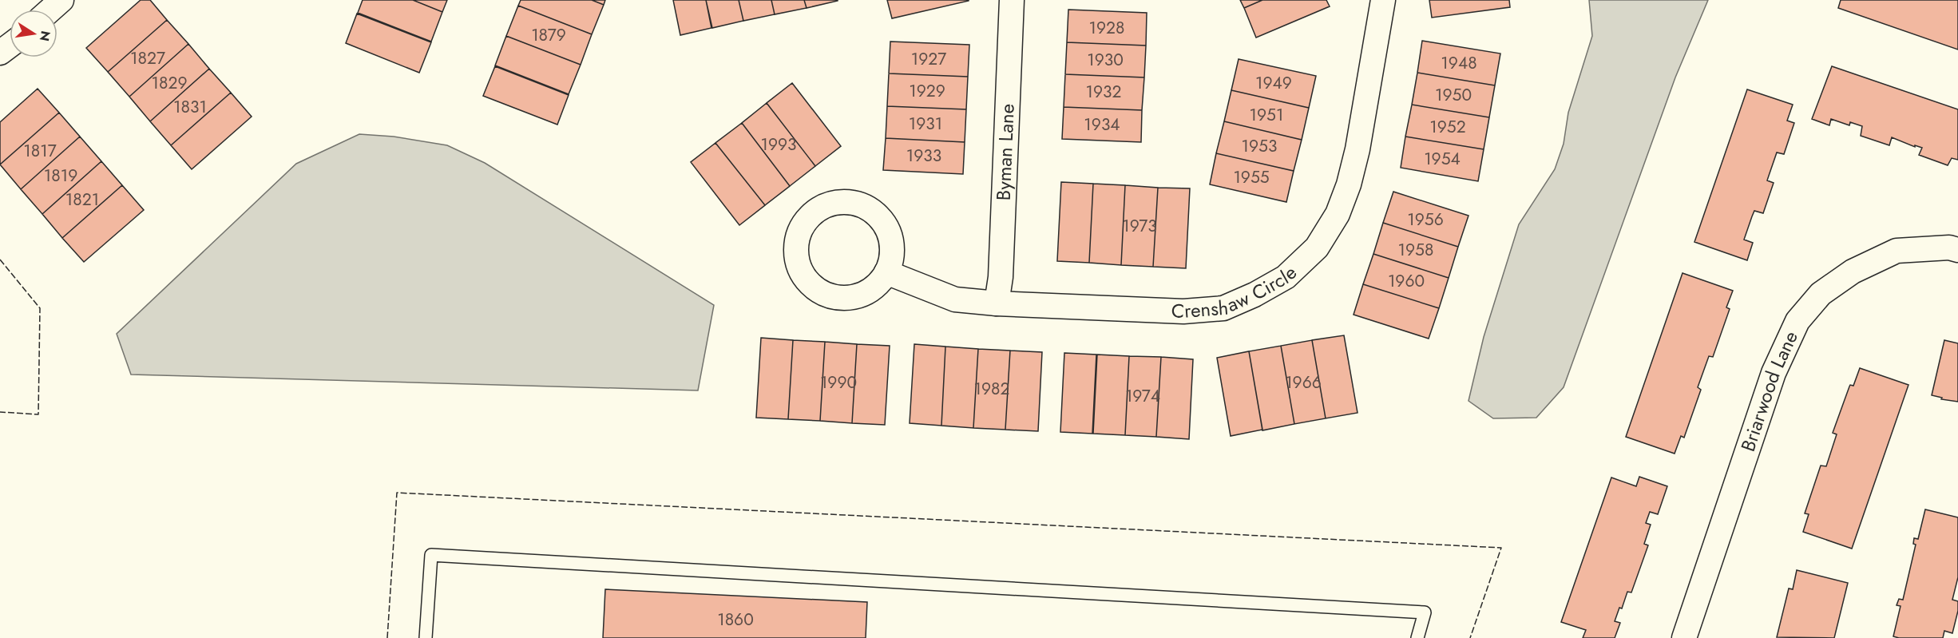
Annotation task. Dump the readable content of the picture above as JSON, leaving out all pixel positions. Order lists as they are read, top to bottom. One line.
{"streets":{"street":["Byman Lane","Crenshaw Circle","Briarwood Lane"]},"crossings":[["Byman Lane","Crenshaw Circle"]],"house_numbers":["1928","1879","1827","1927","1930","1948","1829","1949","1929","1932","1950","1831","1951","1931","1934","1952","1993","1953","1817","1933","1954","1819","1955","1821","1956","1973","1958","1960","1990","1966","1982","1974","1860"],"north":"right"}
